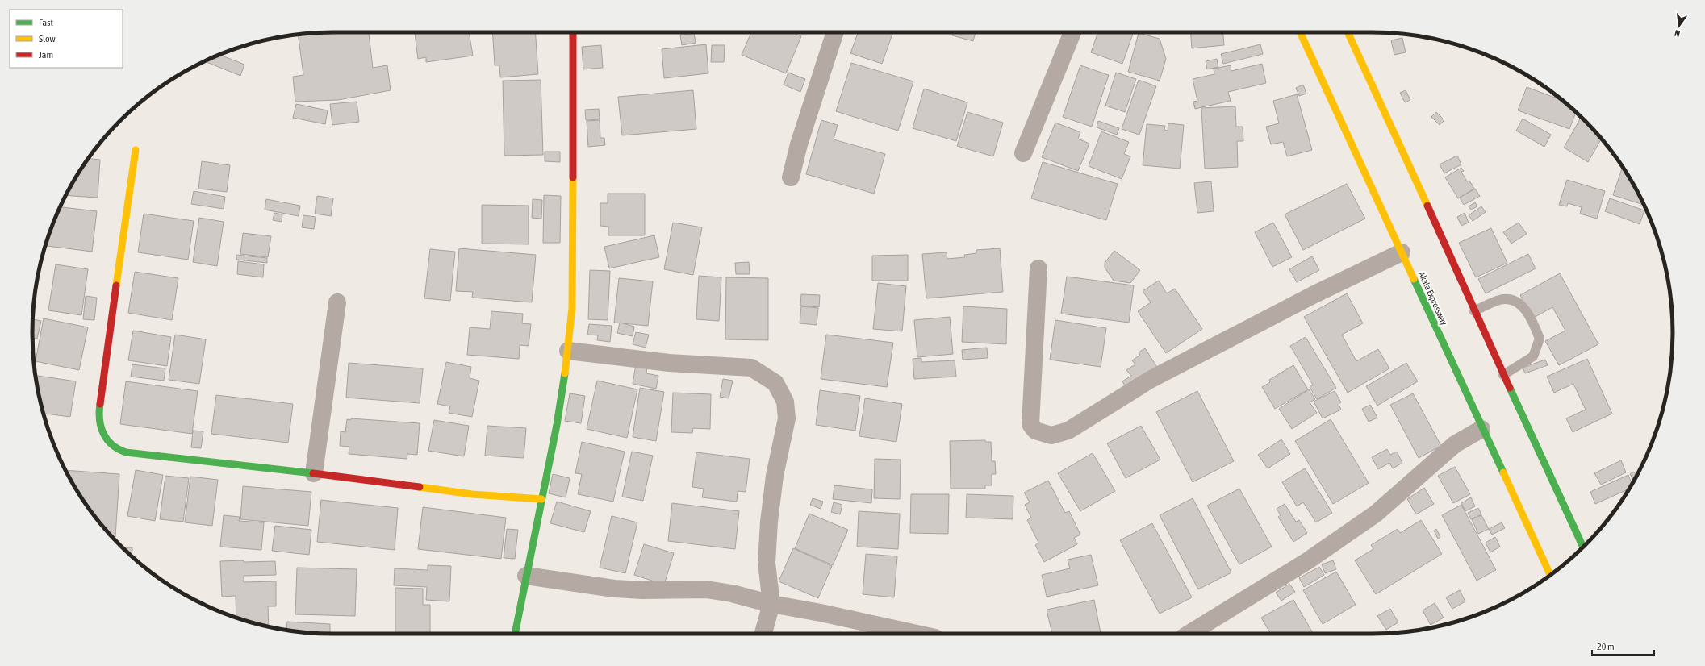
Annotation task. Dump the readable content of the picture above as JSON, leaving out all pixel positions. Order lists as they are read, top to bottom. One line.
{"streets":{"street":["Akala Expressway"]},"legend":["Fast","Slow","Jam"],"scale_bar":"20 m","north":"bottom"}
